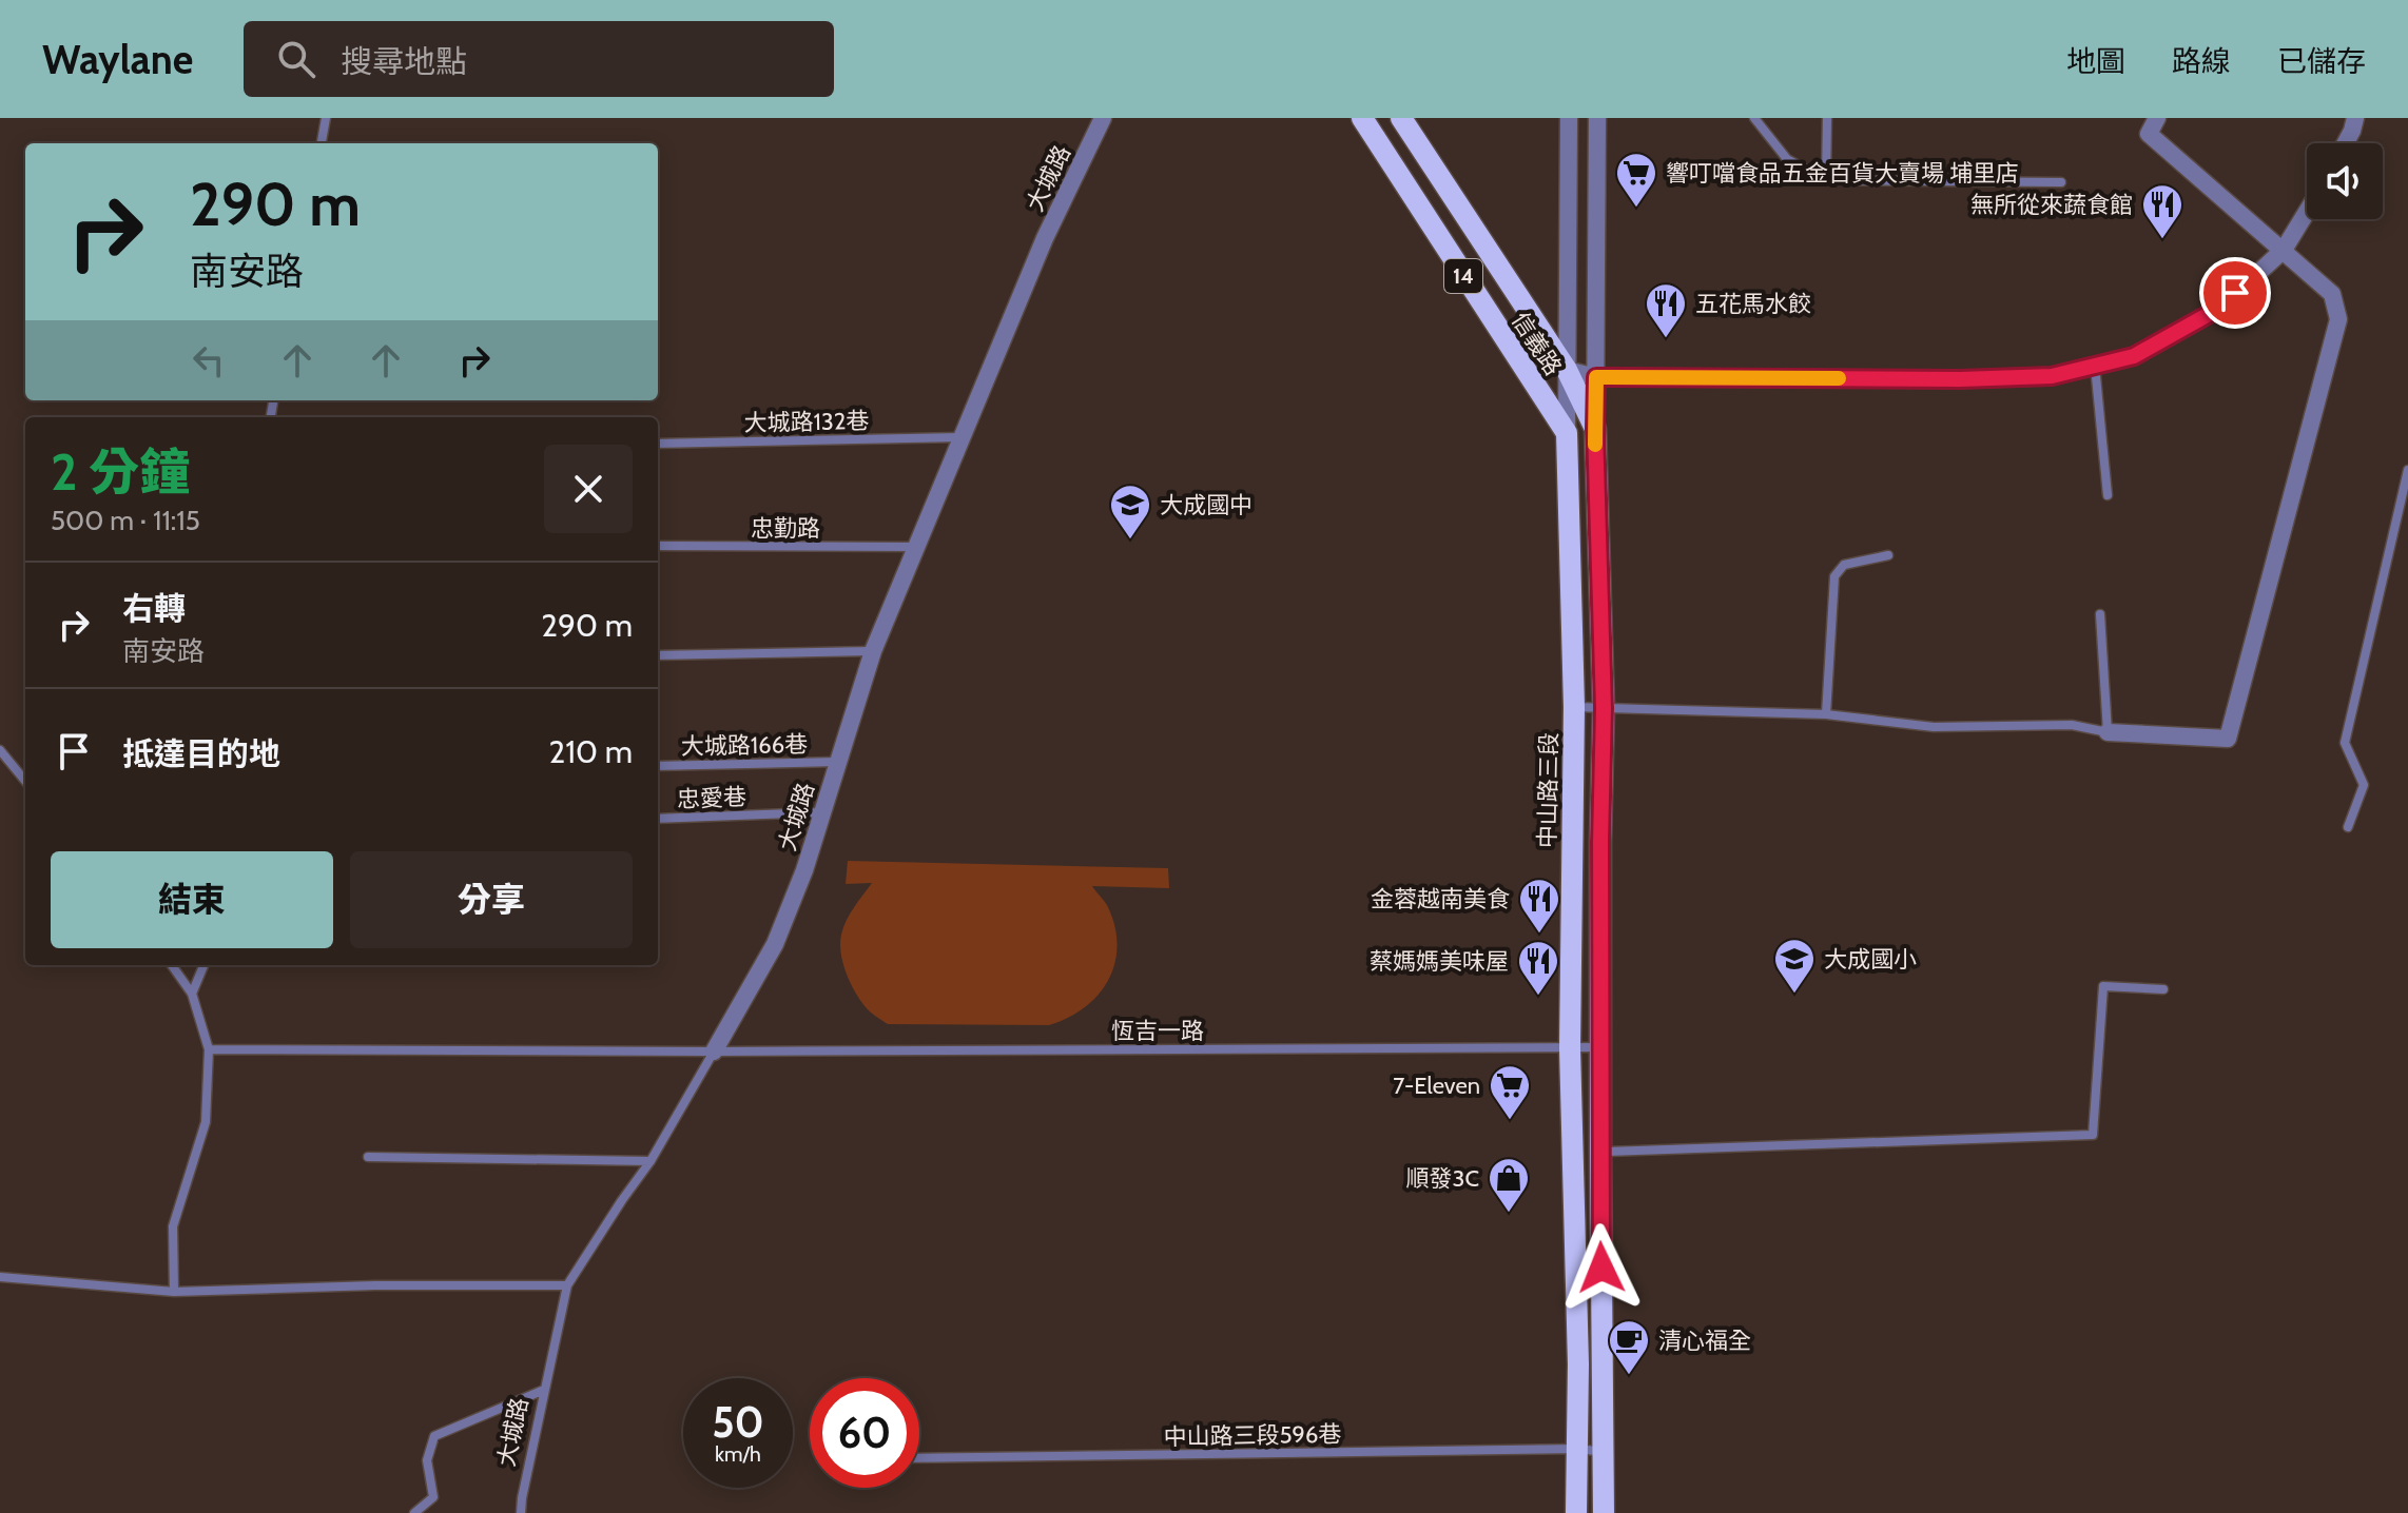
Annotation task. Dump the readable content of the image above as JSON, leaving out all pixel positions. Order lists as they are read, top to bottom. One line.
{"streets":{"main road":["14","信義路","中山路三段"],"street":["大城路"],"lane":["大城路132巷","忠勤路","大城路166巷","忠愛巷","恆吉一路","中山路三段596巷"]},"crossings":[["大城路","大城路132巷"],["大城路","忠勤路"],["大城路","大城路166巷"],["大城路","忠愛巷"],["大城路","恆吉一路"],["14","信義路"],["14","恆吉一路"],["14","中山路三段596巷"],["信義路","中山路三段"],["中山路三段","恆吉一路"],["中山路三段","中山路三段596巷"]],"places":{"supermarket":["響叮噹食品五金百貨大賣場 埔里店","7-Eleven"],"restaurant":["無所從來蔬食館","五花馬水餃","金蓉越南美食","蔡媽媽美味屋"],"school or university":["大成國中","大成國小"],"shop":["順發3C"],"cafe":["清心福全"]},"page":{"header":"Waylane","search":"搜尋地點","nav":["地圖","路線","已儲存"],"turn":["290 m","南安路"],"heading":["2 分鐘","500 m · 11:15"],"list":[{"name":"右轉","note":"南安路","value":"290 m"},{"name":"抵達目的地","value":"210 m"}],"buttons":["結束","分享"],"speed":"50 km/h","limit":"60"}}
